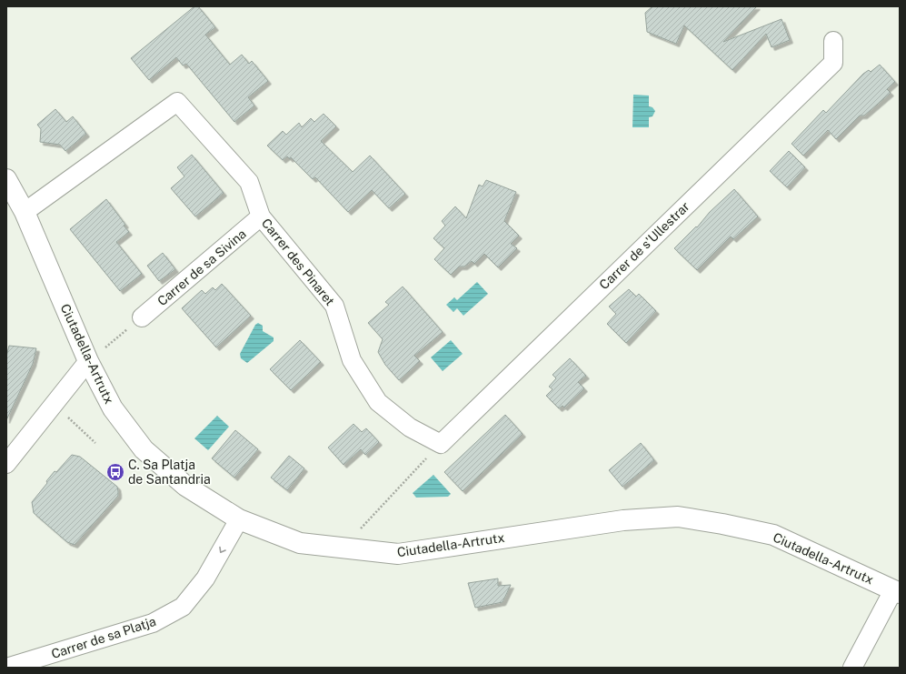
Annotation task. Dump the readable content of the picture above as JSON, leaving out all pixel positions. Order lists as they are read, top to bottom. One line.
{"streets":{"main road":["Ciutadella-Artrutx"],"street":["Carrer de s'Ullestrar","Carrer des Pinaret","Carrer de sa Sivina","Carrer de sa Platja"]},"crossings":[["Carrer de s'Ullestrar","Carrer des Pinaret"],["Carrer des Pinaret","Carrer de sa Sivina"],["Carrer des Pinaret","Ciutadella-Artrutx"],["Ciutadella-Artrutx","Carrer de sa Platja"]],"one_way":["Carrer de sa Platja"],"places":{"bus stop":["C. Sa Platja de Santandria"]}}
